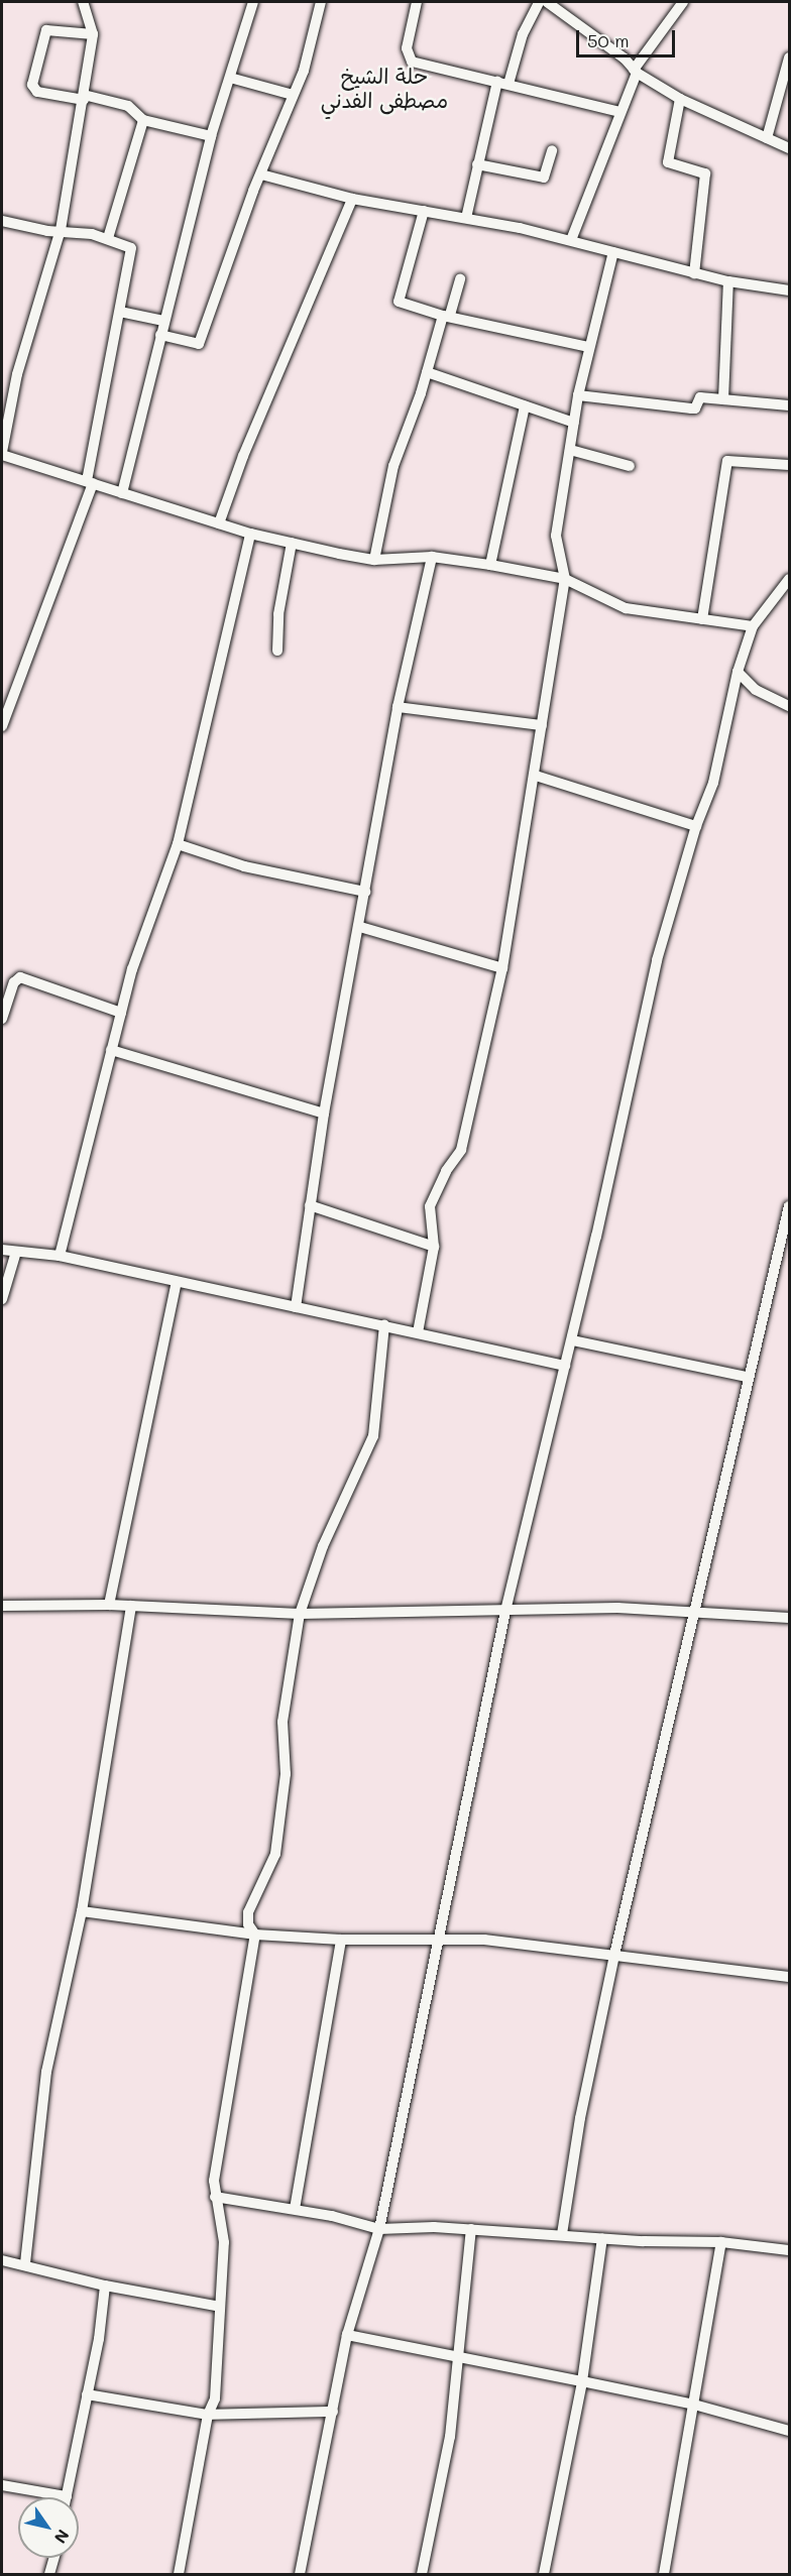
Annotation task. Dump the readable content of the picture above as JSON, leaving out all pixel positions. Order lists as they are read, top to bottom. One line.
{"districts":["حلة الشيخ مصطفى الفدني"],"scale_bar":"50 m","north":"bottom right"}
